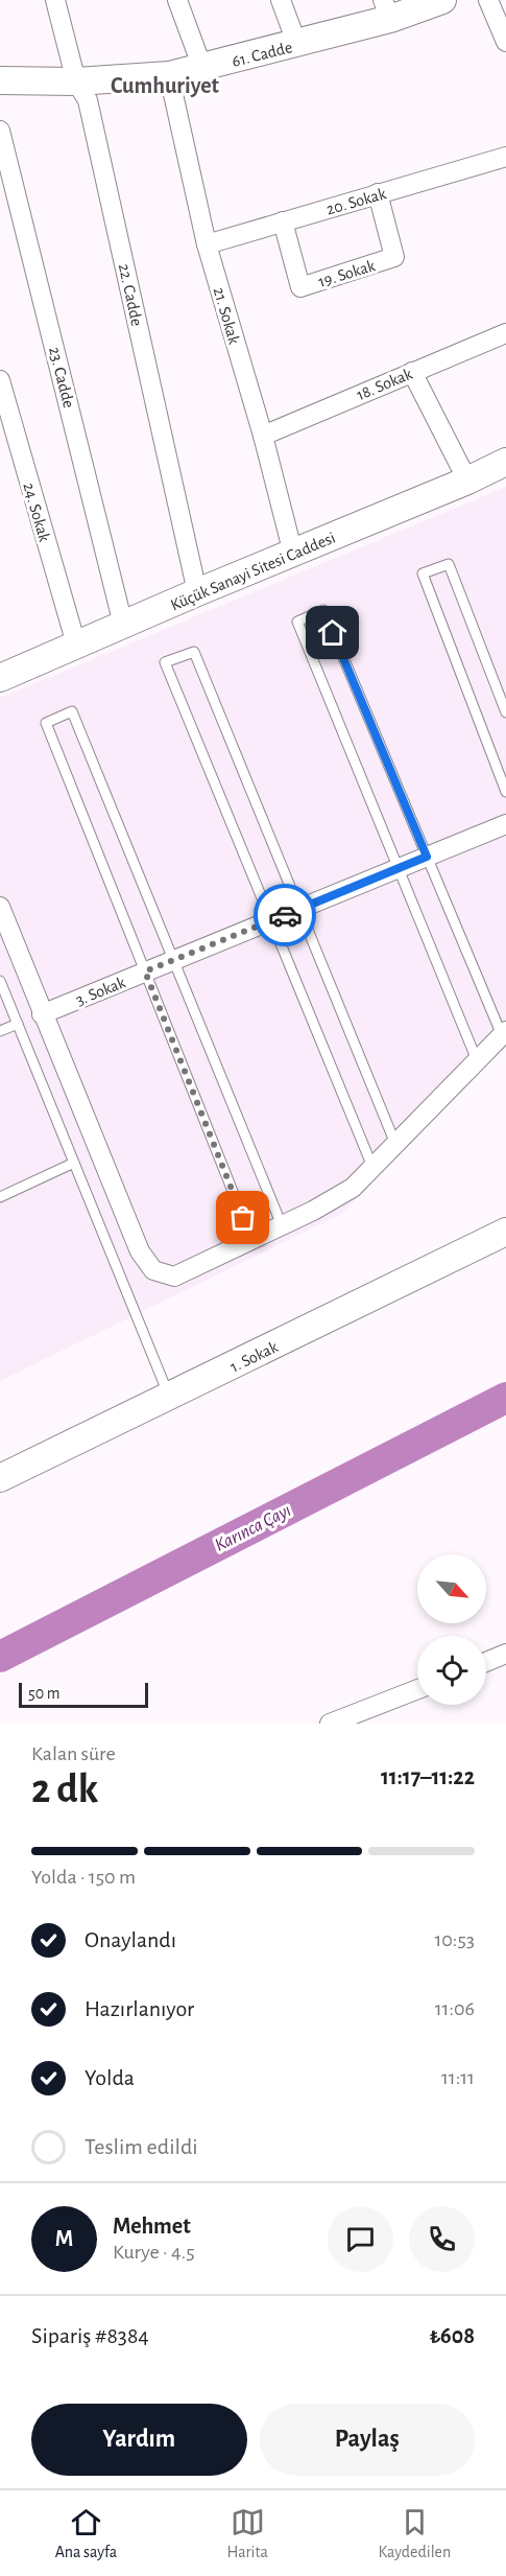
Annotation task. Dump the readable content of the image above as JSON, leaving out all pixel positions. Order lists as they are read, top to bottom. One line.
{"streets":{"street":["61. Cadde","20. Sokak","19. Sokak","22. Cadde","21. Sokak","23. Cadde","18. Sokak","24. Sokak","Küçük Sanayi Sitesi Caddesi","3. Sokak","1. Sokak"]},"crossings":[["61. Cadde","22. Cadde"],["61. Cadde","21. Sokak"],["20. Sokak","19. Sokak"],["20. Sokak","21. Sokak"],["22. Cadde","Küçük Sanayi Sitesi Caddesi"],["21. Sokak","18. Sokak"],["21. Sokak","Küçük Sanayi Sitesi Caddesi"],["23. Cadde","Küçük Sanayi Sitesi Caddesi"],["24. Sokak","Küçük Sanayi Sitesi Caddesi"]],"districts":["Cumhuriyet"],"water":["Karınca Çayı"],"scale_bar":"50 m","north":"bottom right","page":{"scale":"50 m","heading":["2 dk","Kalan süre","11:17–11:22"],"panel":["Mehmet","Kurye · 4.5","Sipariş #8384","₺608"],"bar":"Yolda · 150 m","list":[["Onaylandı","10:53"],["Hazırlanıyor","11:06"],["Yolda","11:11"],"Teslim edildi"],"round":"M","buttons":["Yardım","Paylaş"],"tabs":["Ana sayfa","Harita","Kaydedilen"]}}
